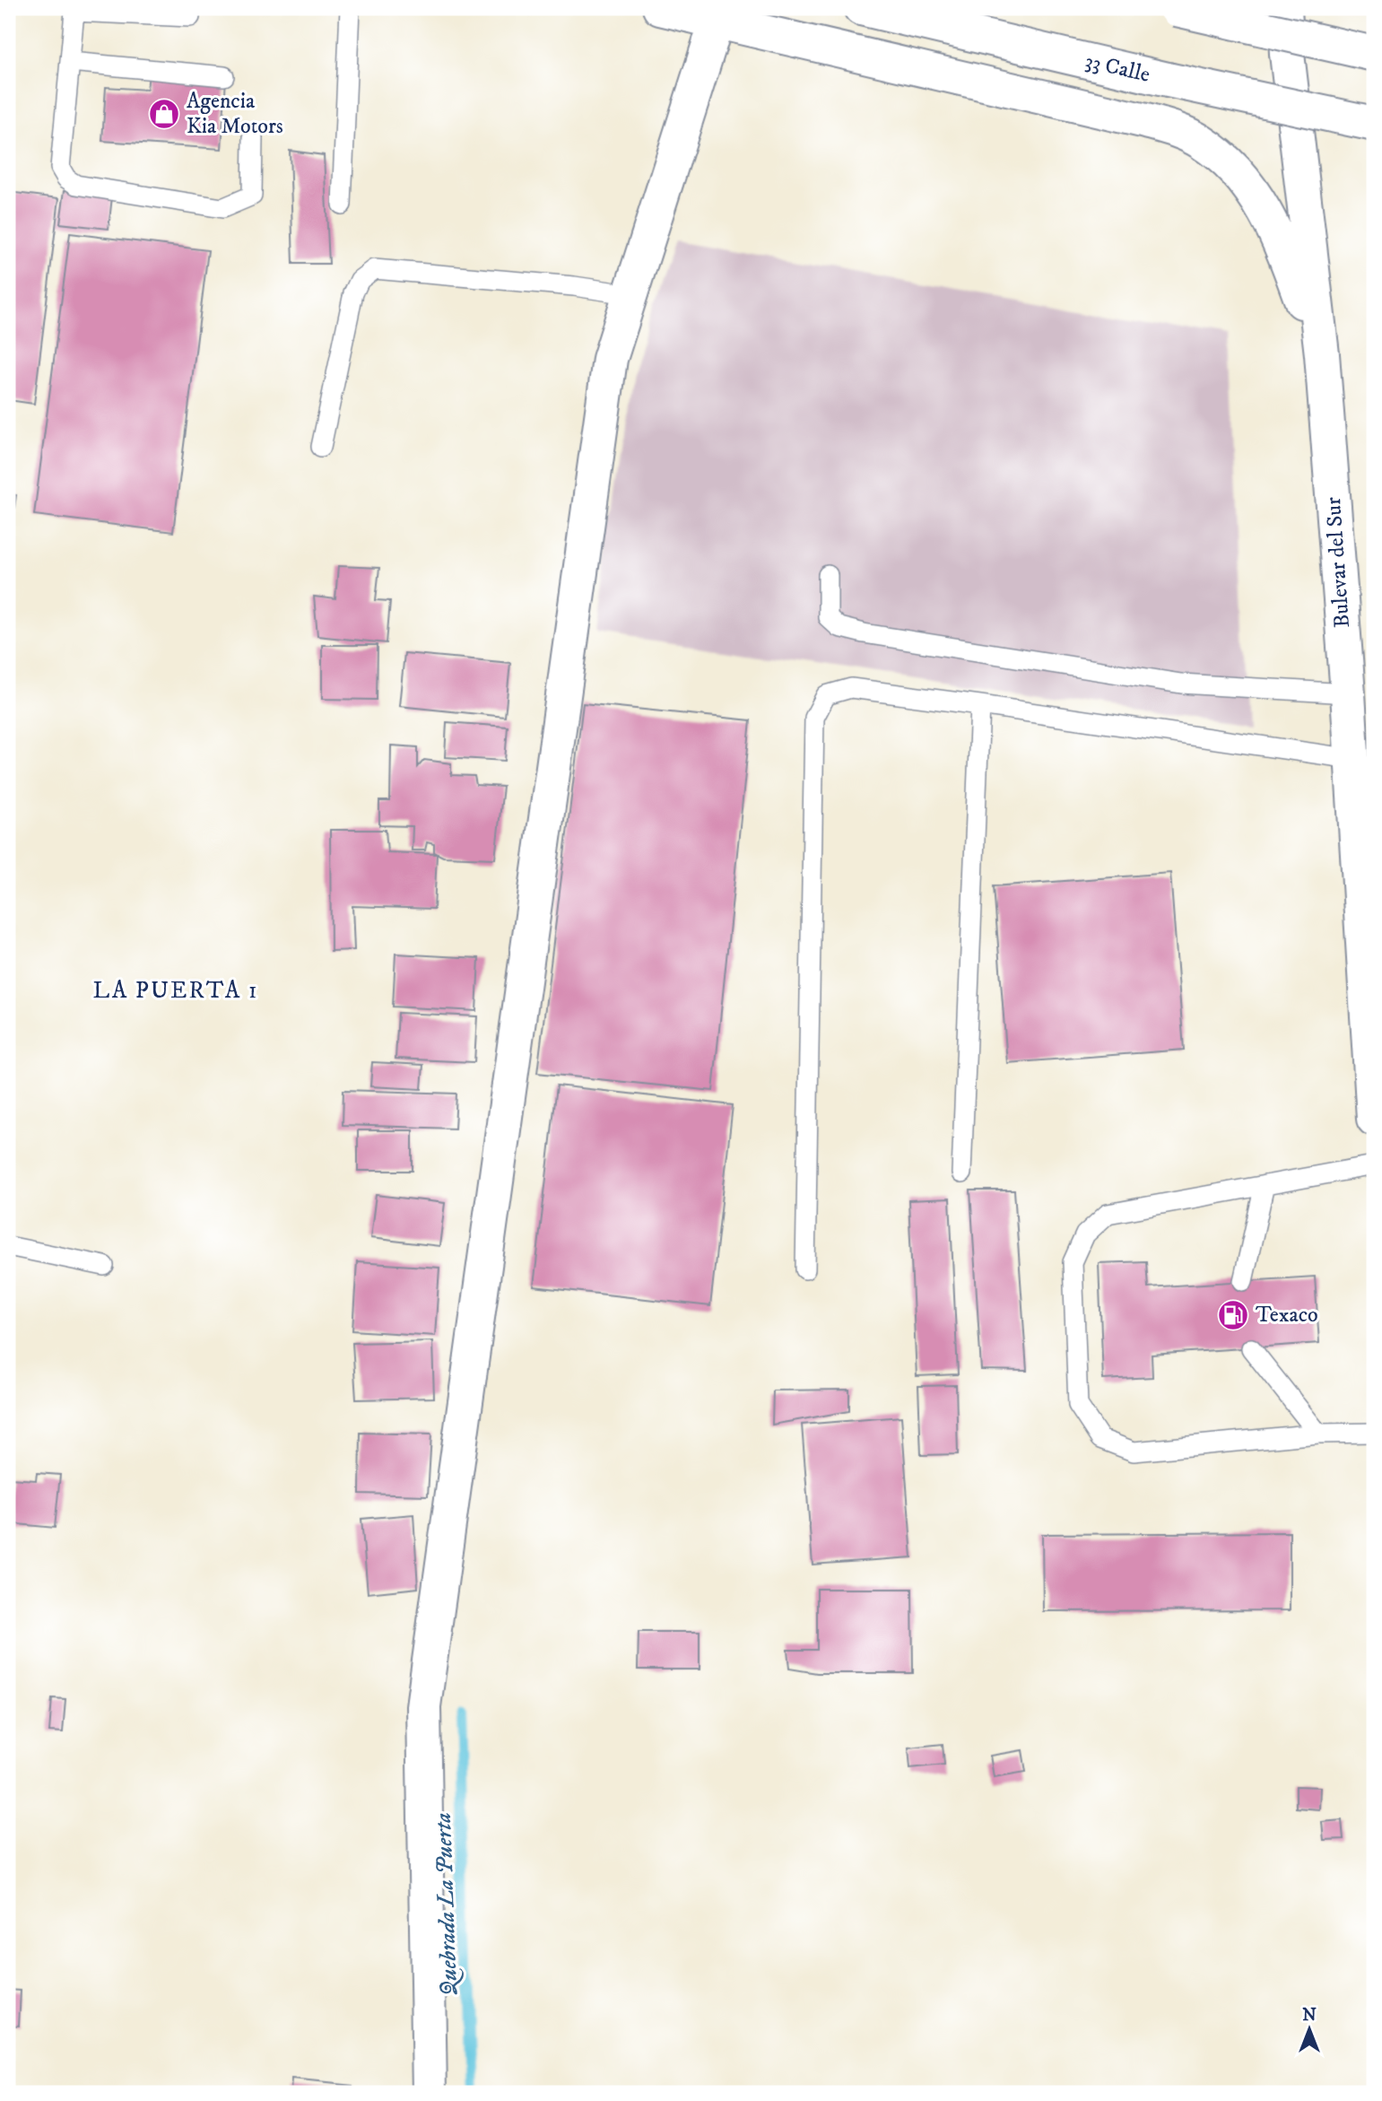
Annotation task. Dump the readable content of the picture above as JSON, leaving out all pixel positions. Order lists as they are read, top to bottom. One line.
{"streets":{"main road":["33 Calle","Bulevar del Sur"]},"districts":["LA PUERTA 1"],"water":["Quebrada La Puerta"],"places":{"shop":["Agencia Kia Motors"],"fuel station":["Texaco"]},"north":"top"}
